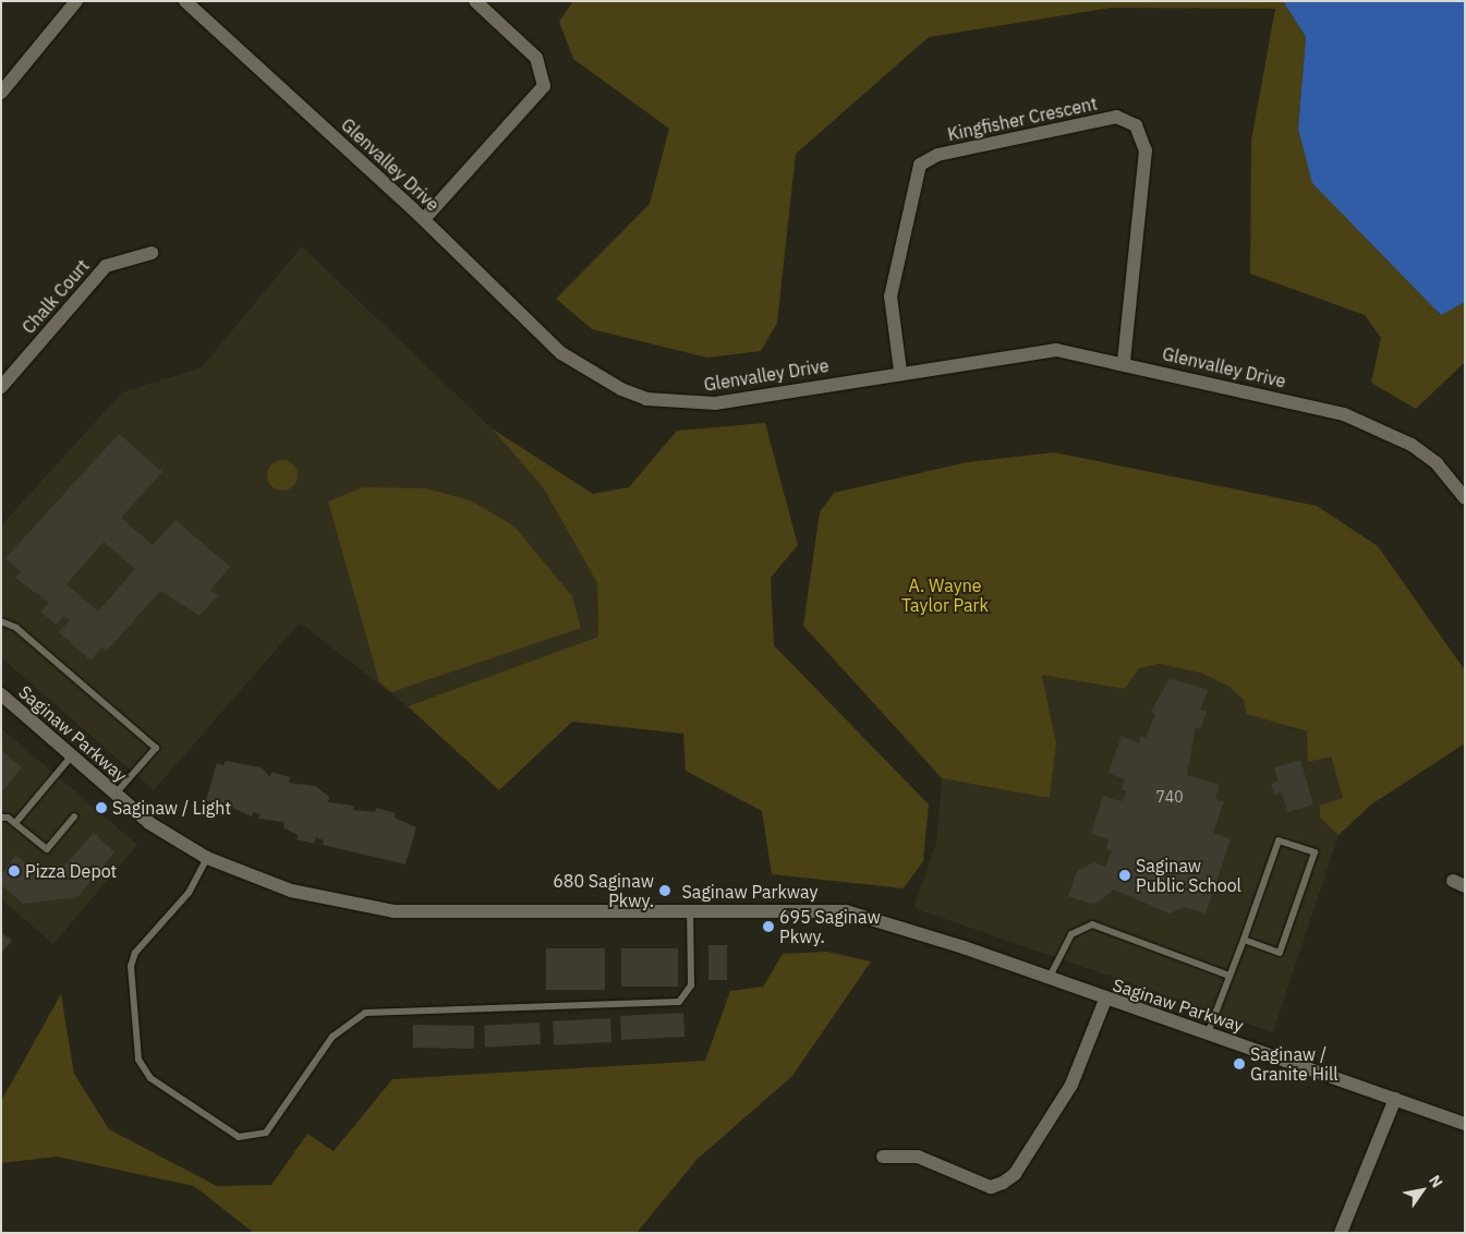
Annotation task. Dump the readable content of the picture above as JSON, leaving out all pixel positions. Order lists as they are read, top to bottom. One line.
{"streets":{"street":["Kingfisher Crescent","Glenvalley Drive","Chalk Court","Saginaw Parkway"]},"crossings":[["Kingfisher Crescent","Glenvalley Drive"]],"parks":["A. Wayne Taylor Park"],"places":["Saginaw / Light","Pizza Depot","Saginaw Public School","680 Saginaw Pkwy.","695 Saginaw Pkwy.","Saginaw / Granite Hill"],"house_numbers":["740"],"north":"top right"}
